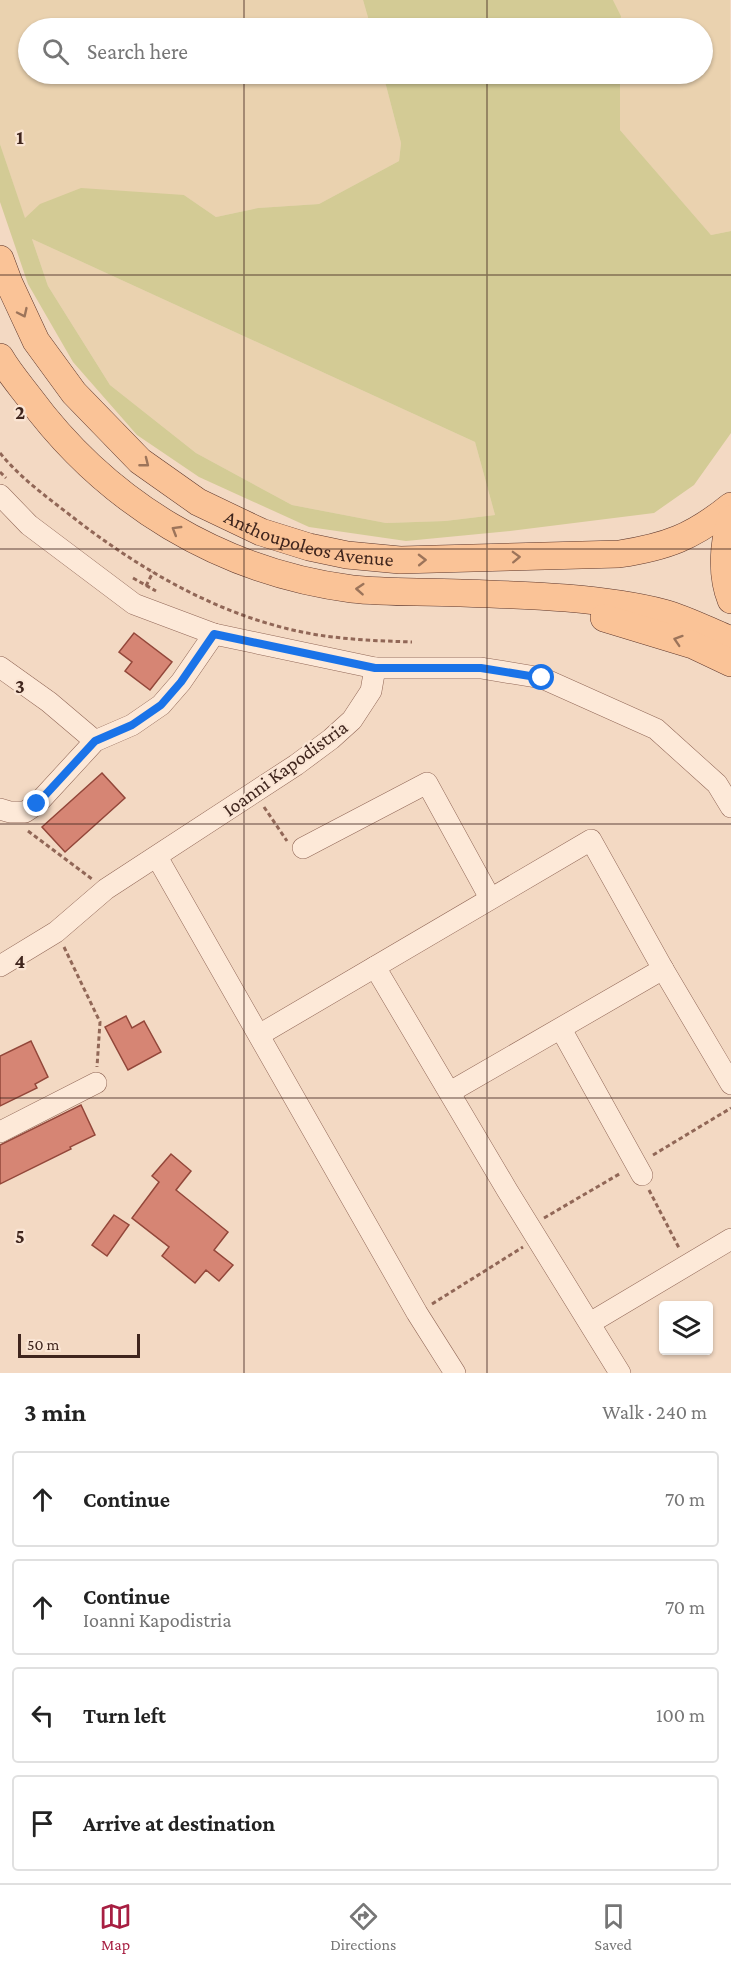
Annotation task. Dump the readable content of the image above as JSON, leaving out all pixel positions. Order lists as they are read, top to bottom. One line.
{"streets":{"main road":["Anthoupoleos Avenue"],"street":["Ioanni Kapodistria"]},"scale_bar":"50 m","page":{"search":"Search here","scale":"50 m","heading":["3 min","Walk · 240 m"],"list":[["Continue","70 m"],["Continue","Ioanni Kapodistria","70 m"],["Turn left","100 m"],"Arrive at destination"],"nav":["Map","Directions","Saved"]},"grid":{"rows":["1","2","3","4","5"]}}
